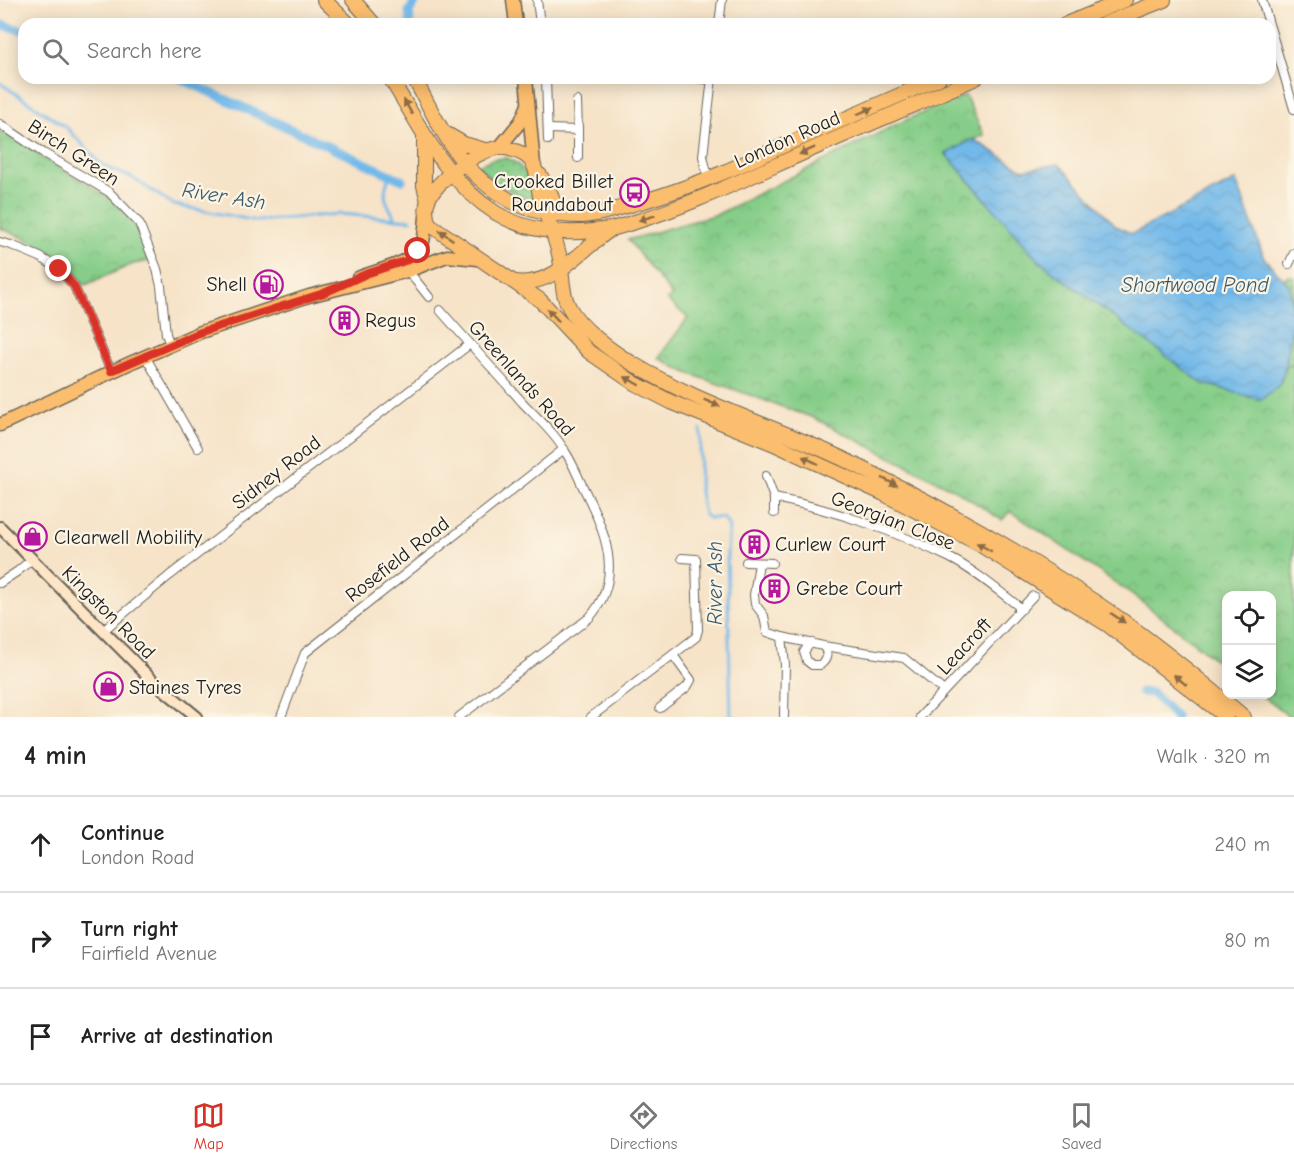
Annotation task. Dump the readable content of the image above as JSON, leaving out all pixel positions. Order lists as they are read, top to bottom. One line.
{"streets":{"highway":["London Road"],"street":["Birch Green","Greenlands Road","Sidney Road","Georgian Close","Rosefield Road","Kingston Road","Leacroft"]},"crossings":[["Greenlands Road","Sidney Road"],["Greenlands Road","Rosefield Road"],["Sidney Road","Kingston Road"],["Georgian Close","Leacroft"]],"water":["River Ash","Shortwood Pond"],"places":{"bus stop":["Crooked Billet Roundabout"],"fuel station":["Shell"],"building":["Regus","Curlew Court","Grebe Court"],"shop":["Clearwell Mobility","Staines Tyres"]},"page":{"search":"Search here","heading":["4 min","Walk · 320 m"],"list":[["Continue","London Road","240 m"],["Turn right","Fairfield Avenue","80 m"],"Arrive at destination"],"nav":["Map","Directions","Saved"]}}
